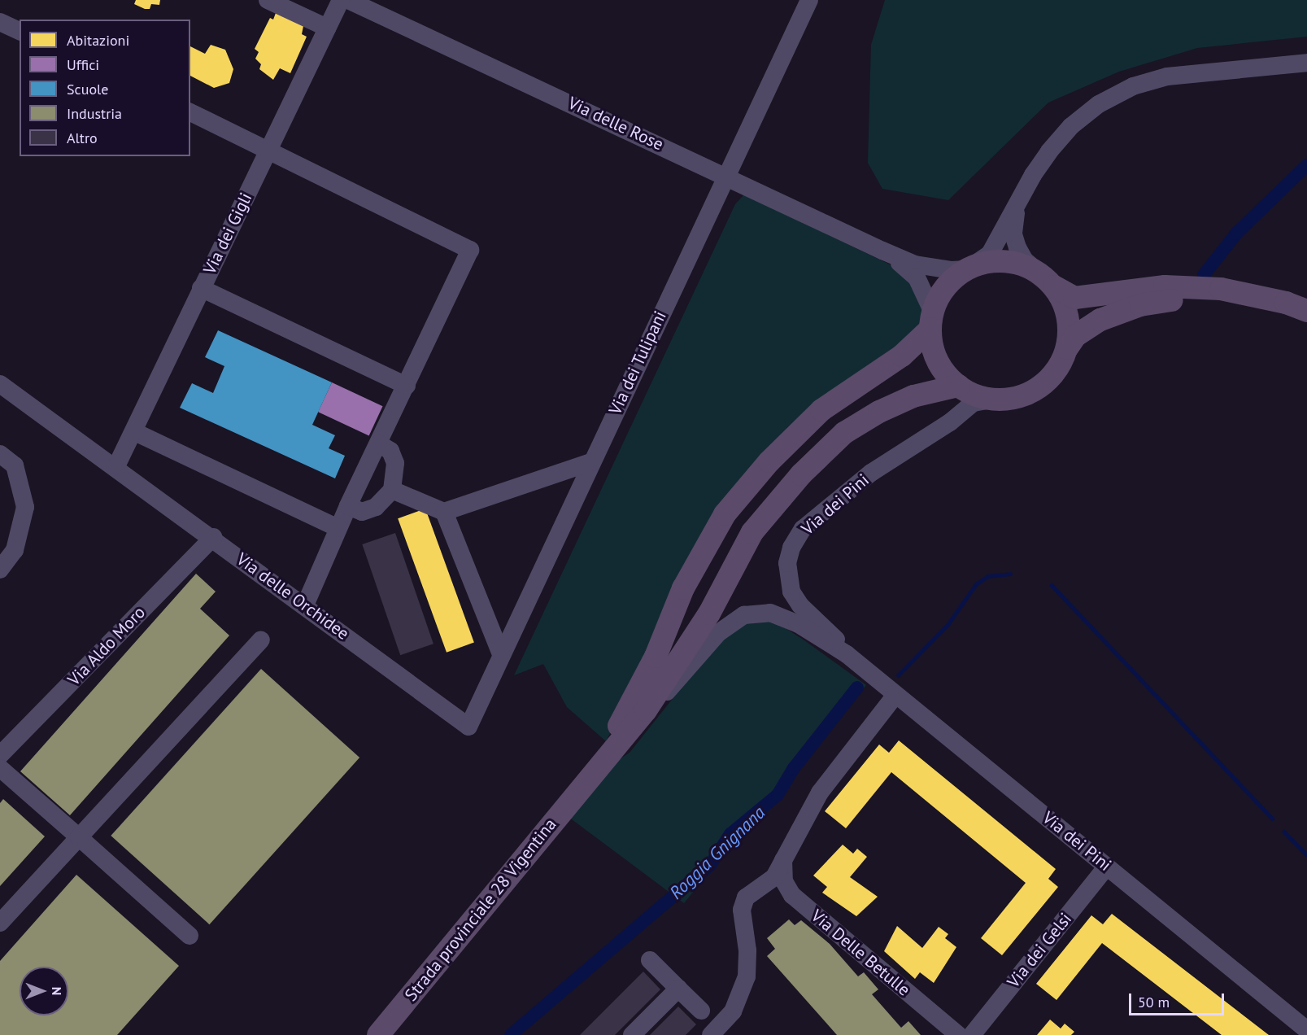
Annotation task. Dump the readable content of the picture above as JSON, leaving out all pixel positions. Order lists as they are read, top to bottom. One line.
{"streets":{"main road":["Strada provinciale 28 Vigentina"],"street":["Via delle Rose","Via dei Gigli","Via dei Tulipani","Via dei Pini","Via delle Orchidee","Via Aldo Moro","Via dei Gelsi","Via Delle Betulle"]},"crossings":[["Via delle Rose","Via dei Tulipani"],["Via delle Rose","Via dei Pini"],["Via dei Gigli","Via delle Orchidee"],["Via dei Tulipani","Via delle Orchidee"],["Via dei Pini","Via dei Gelsi"],["Via delle Orchidee","Via Aldo Moro"]],"water":["Roggia Gnignana"],"legend":["Abitazioni","Uffici","Scuole","Industria","Altro"],"scale_bar":"50 m","north":"right"}
